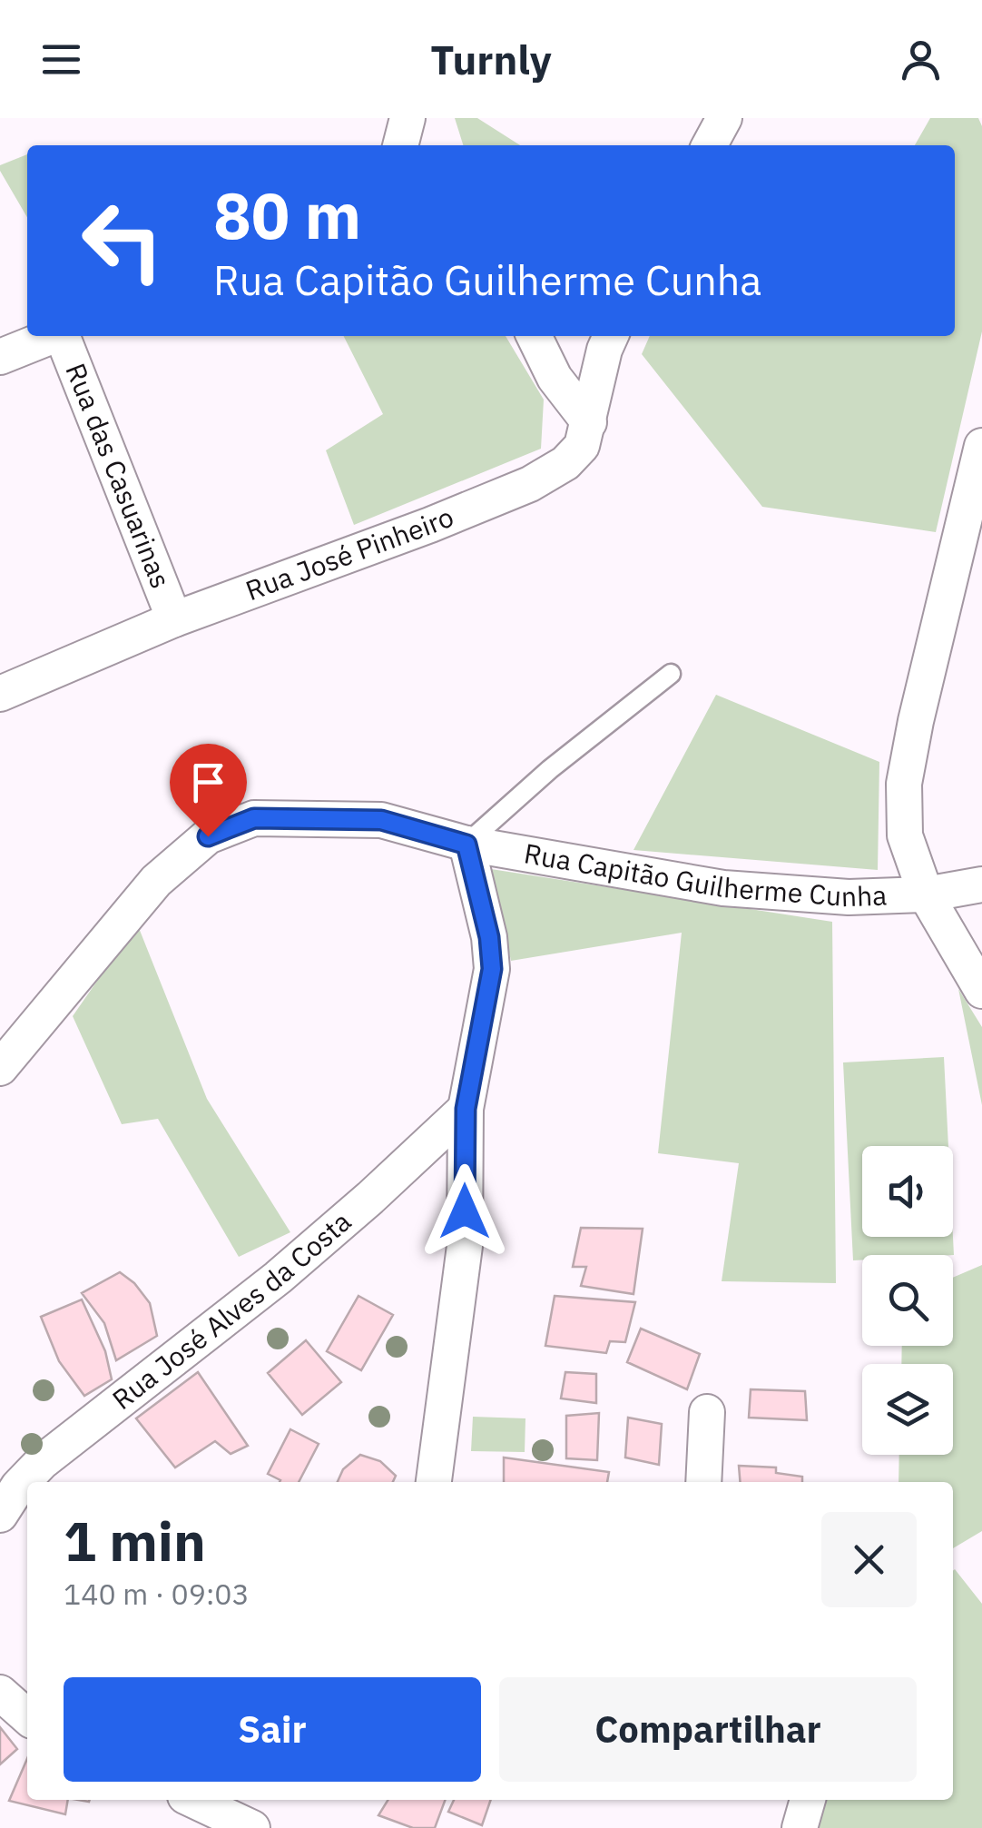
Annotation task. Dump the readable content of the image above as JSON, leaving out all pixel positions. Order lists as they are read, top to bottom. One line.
{"streets":{"street":["Rua das Casuarinas","Rua José Pinheiro","Rua Capitão Guilherme Cunha","Rua José Alves da Costa"]},"crossings":[["Rua das Casuarinas","Rua José Pinheiro"]],"page":{"header":"Turnly","turn":["80 m","Rua Capitão Guilherme Cunha"],"heading":["1 min","140 m · 09:03"],"buttons":["Sair","Compartilhar"]}}
